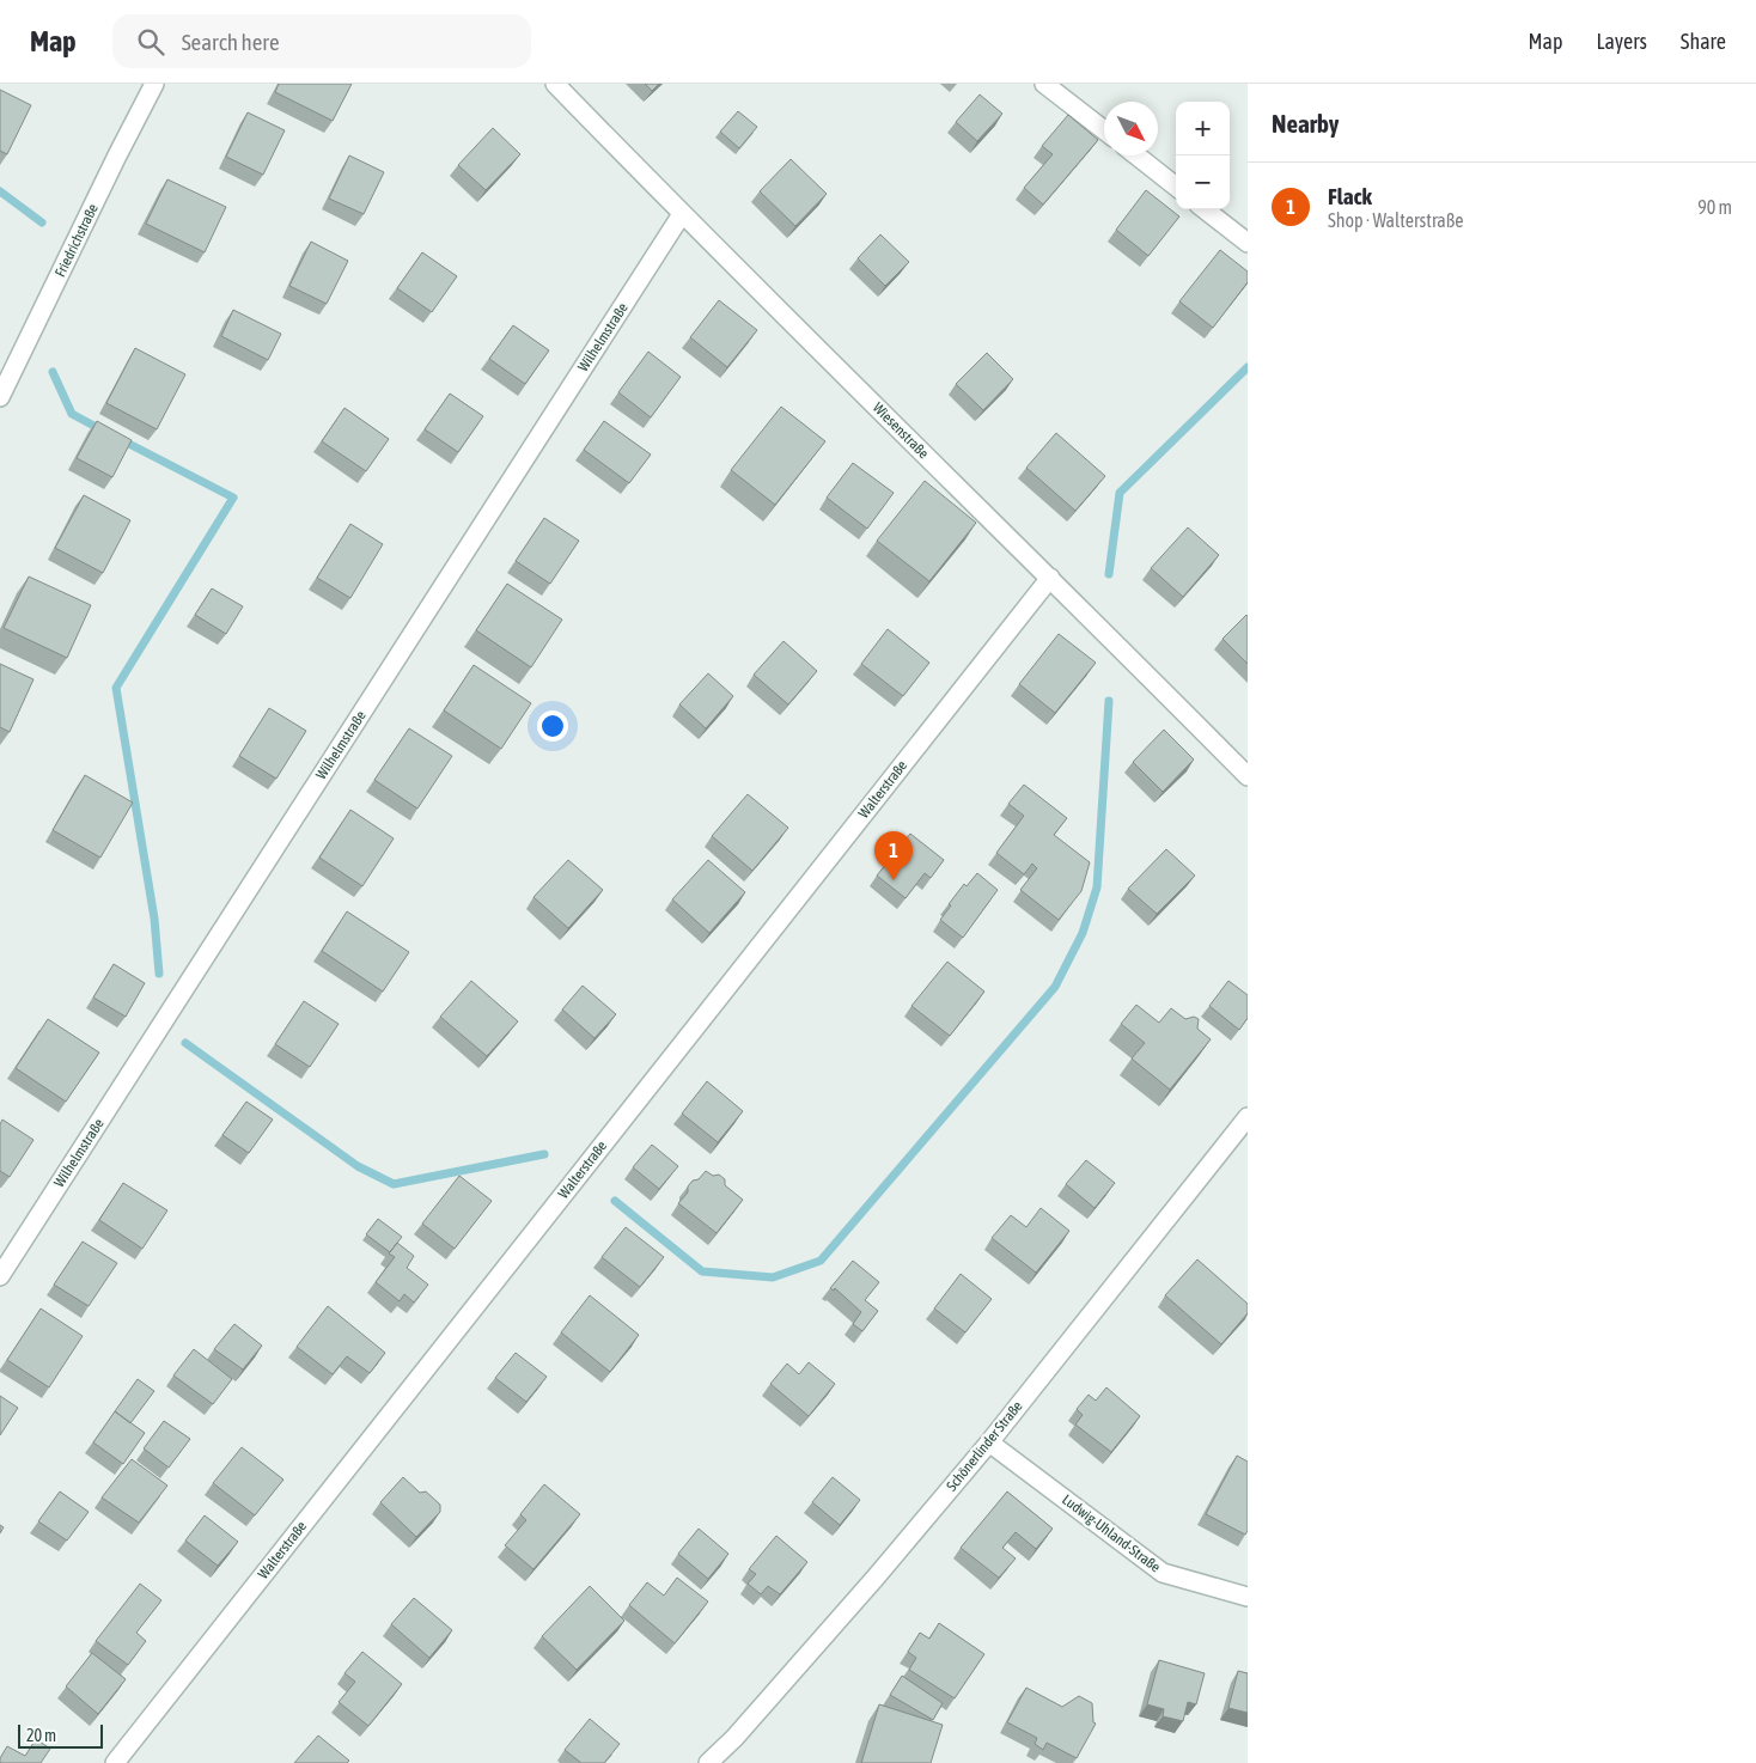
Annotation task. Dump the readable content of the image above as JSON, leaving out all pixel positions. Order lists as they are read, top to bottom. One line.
{"streets":{"street":["Friedrichstraße","Wilhelmstraße","Wiesenstraße","Walterstraße","Schönerlinder Straße","Ludwig-Uhland-Straße"]},"crossings":[["Wilhelmstraße","Wiesenstraße"],["Wiesenstraße","Walterstraße"],["Schönerlinder Straße","Ludwig-Uhland-Straße"]],"scale_bar":"20 m","north":"bottom right","page":{"header":"Map","search":"Search here","nav":["Map","Layers","Share"],"heading":"Nearby","map_buttons":["+","−"],"list":[{"mark":"1","name":"Flack","note":"Shop · Walterstraße","value":"90 m"}],"pins":"1","scale":"20 m"}}
